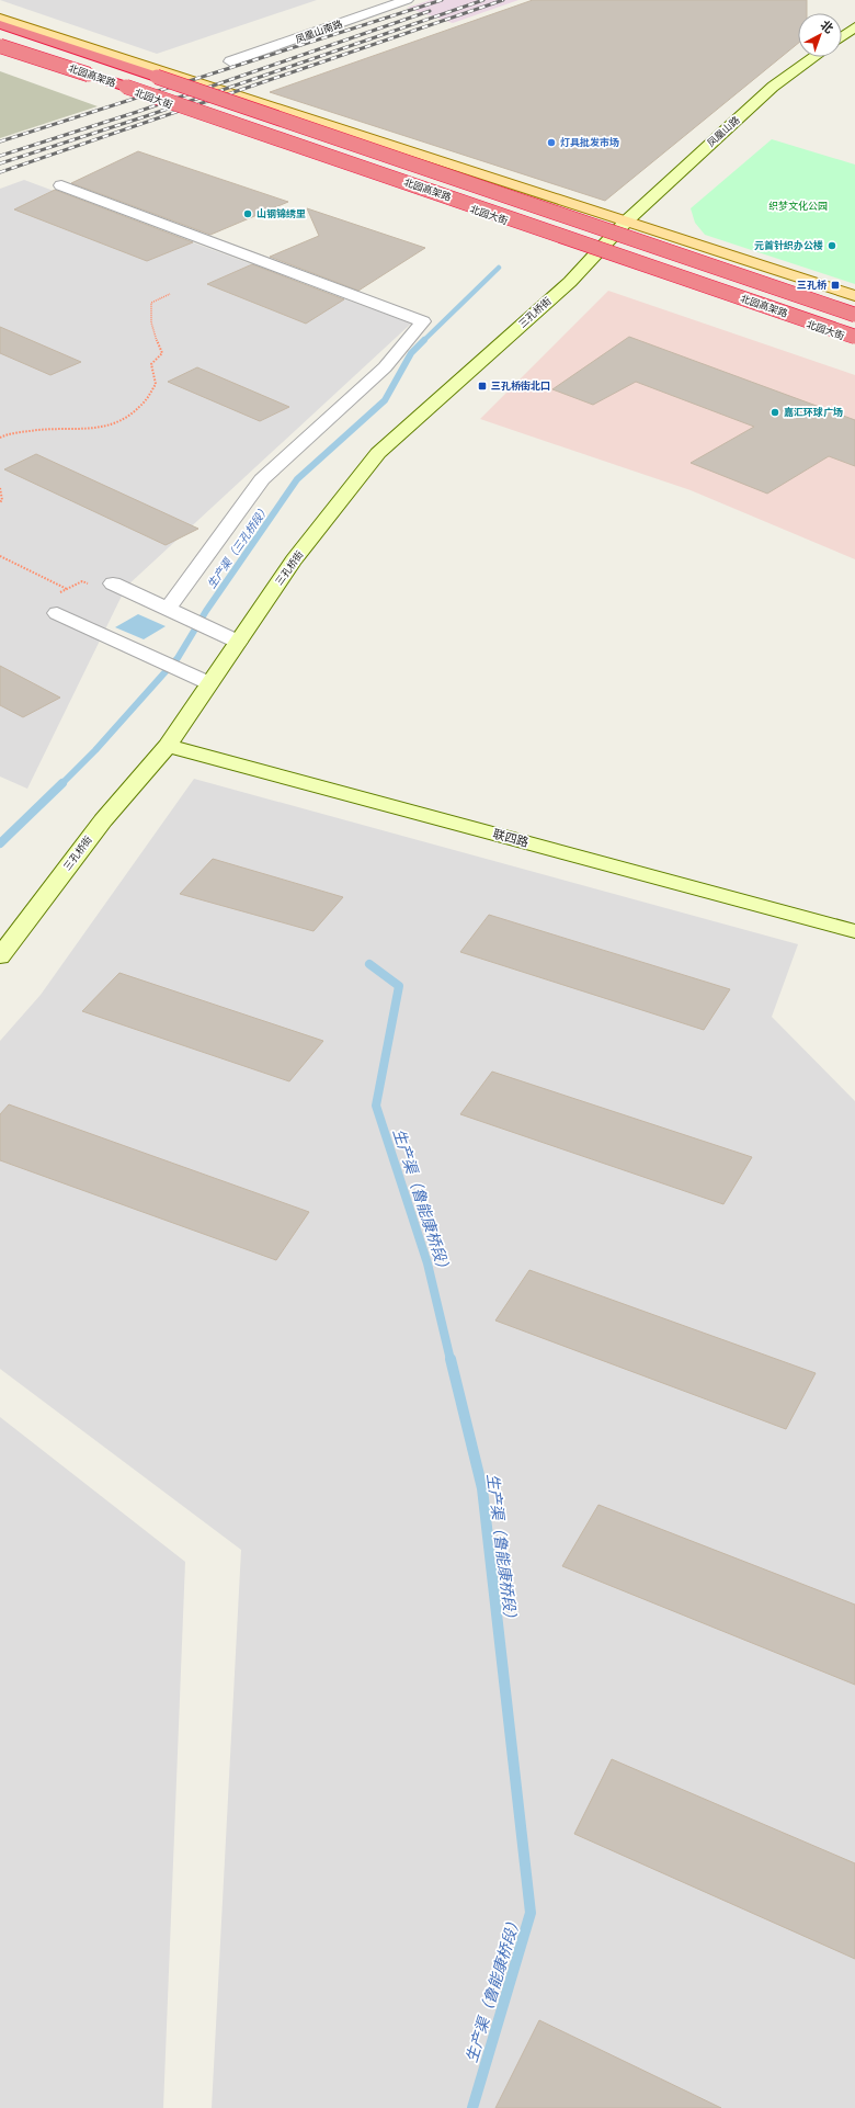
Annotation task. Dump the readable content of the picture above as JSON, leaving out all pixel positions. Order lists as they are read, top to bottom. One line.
{"streets":{"highway":["北园高架路"],"main road":["北园大街","凤凰山路","三孔桥街","联四路"],"street":["凤凰山南路"]},"crossings":[["北园高架路","北园大街"],["北园大街","三孔桥街"],["凤凰山路","三孔桥街"],["三孔桥街","联四路"]],"water":["生产渠（三孔桥段）","生产渠（鲁能康桥段）"],"parks":["织梦文化公园"],"places":{"other":["灯具批发市场","山钢锦绣里","元首针织办公楼","嘉汇环球广场"],"transit":["三孔桥","三孔桥街北口"]},"north":"top right"}
